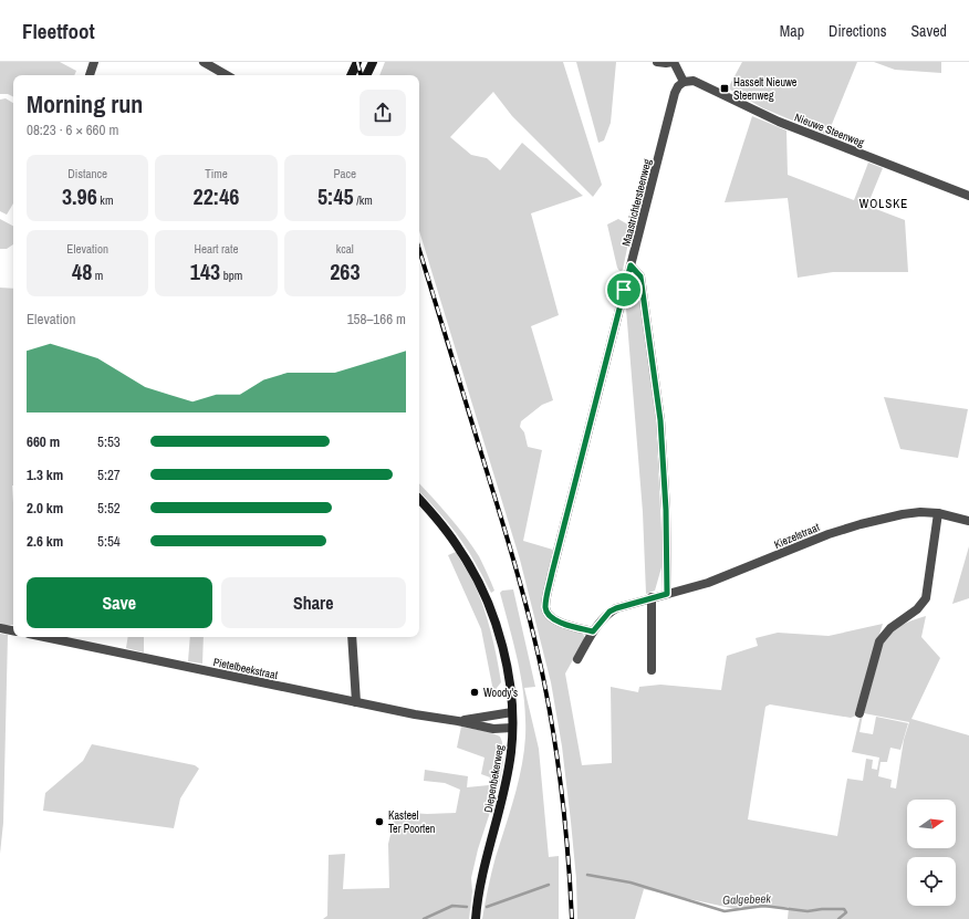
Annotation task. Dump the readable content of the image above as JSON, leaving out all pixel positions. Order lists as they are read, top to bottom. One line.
{"streets":{"main road":["Diepenbekerweg"],"street":["Nieuwe Steenweg","Maastrichtersteenweg","Kiezelstraat","Pietelbeekstraat"]},"crossings":[["Nieuwe Steenweg","Maastrichtersteenweg"],["Maastrichtersteenweg","Kiezelstraat"],["Pietelbeekstraat","Diepenbekerweg"]],"districts":["WOLSKE"],"water":["Galgebeek"],"places":{"transit":["Hasselt Nieuwe Steenweg"],"other":["Woody's","Kasteel Ter Poorten"]},"north":"right","page":{"header":"Fleetfoot","nav":["Map","Directions","Saved"],"heading":["Morning run","08:23 · 6 × 660 m"],"stats":[["Distance","3.96 km"],["Time","22:46"],["Pace","5:45 /km"],["Elevation","48 m"],["Heart rate","143 bpm"],["kcal","263"]],"chart":["Elevation","158–166 m"],"list":[{"name":"660 m","note":"5:53"},{"name":"1.3 km","note":"5:27"},{"name":"2.0 km","note":"5:52"},{"name":"2.6 km","note":"5:54"}],"buttons":["Save","Share"]}}
